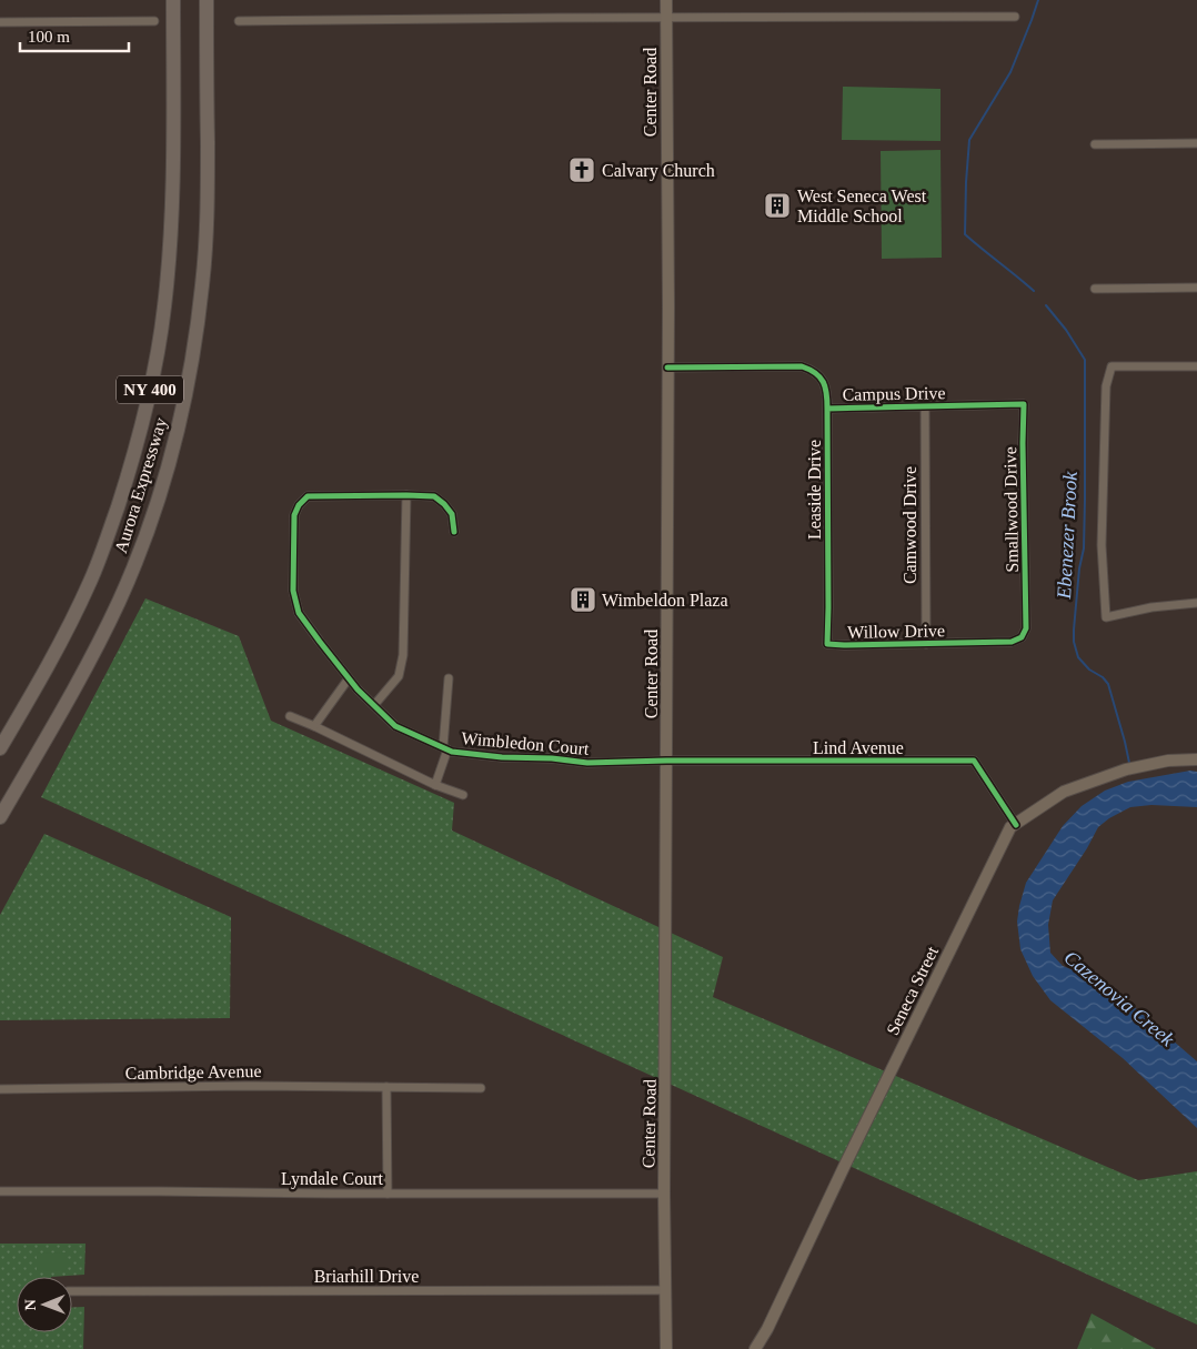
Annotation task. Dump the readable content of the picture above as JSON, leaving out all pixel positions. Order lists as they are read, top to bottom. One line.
{"streets":{"highway":["NY 400","Aurora Expressway"],"main road":["Center Road","Seneca Street"],"street":["Campus Drive","Leaside Drive","Smallwood Drive","Camwood Drive","Willow Drive","Wimbledon Court","Lind Avenue","Cambridge Avenue","Lyndale Court","Briarhill Drive"]},"crossings":[["Center Road","Campus Drive"],["Center Road","Wimbledon Court"],["Center Road","Lind Avenue"],["Center Road","Lyndale Court"],["Center Road","Briarhill Drive"],["Campus Drive","Leaside Drive"],["Campus Drive","Smallwood Drive"],["Campus Drive","Camwood Drive"],["Leaside Drive","Willow Drive"],["Smallwood Drive","Willow Drive"],["Camwood Drive","Willow Drive"],["Wimbledon Court","Lind Avenue"],["Lind Avenue","Seneca Street"]],"water":["Ebenezer Brook","Cazenovia Creek"],"places":{"church":["Calvary Church"],"building":["West Seneca West Middle School","Wimbeldon Plaza"]},"scale_bar":"100 m","north":"left"}
